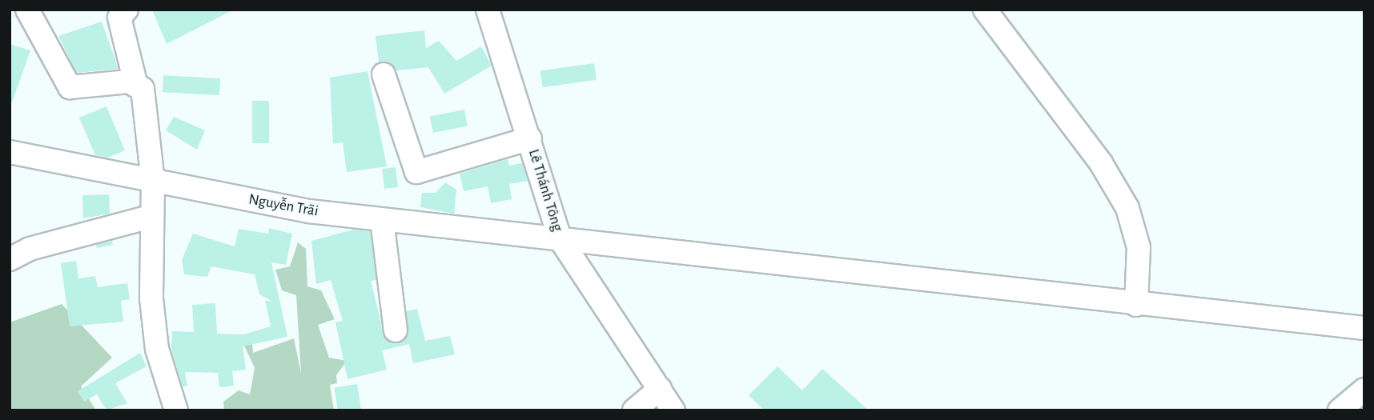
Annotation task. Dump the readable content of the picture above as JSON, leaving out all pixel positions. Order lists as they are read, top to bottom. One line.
{"streets":{"street":["Lê Thánh Tông","Nguyễn Trãi"]},"crossings":[["Lê Thánh Tông","Nguyễn Trãi"]]}
